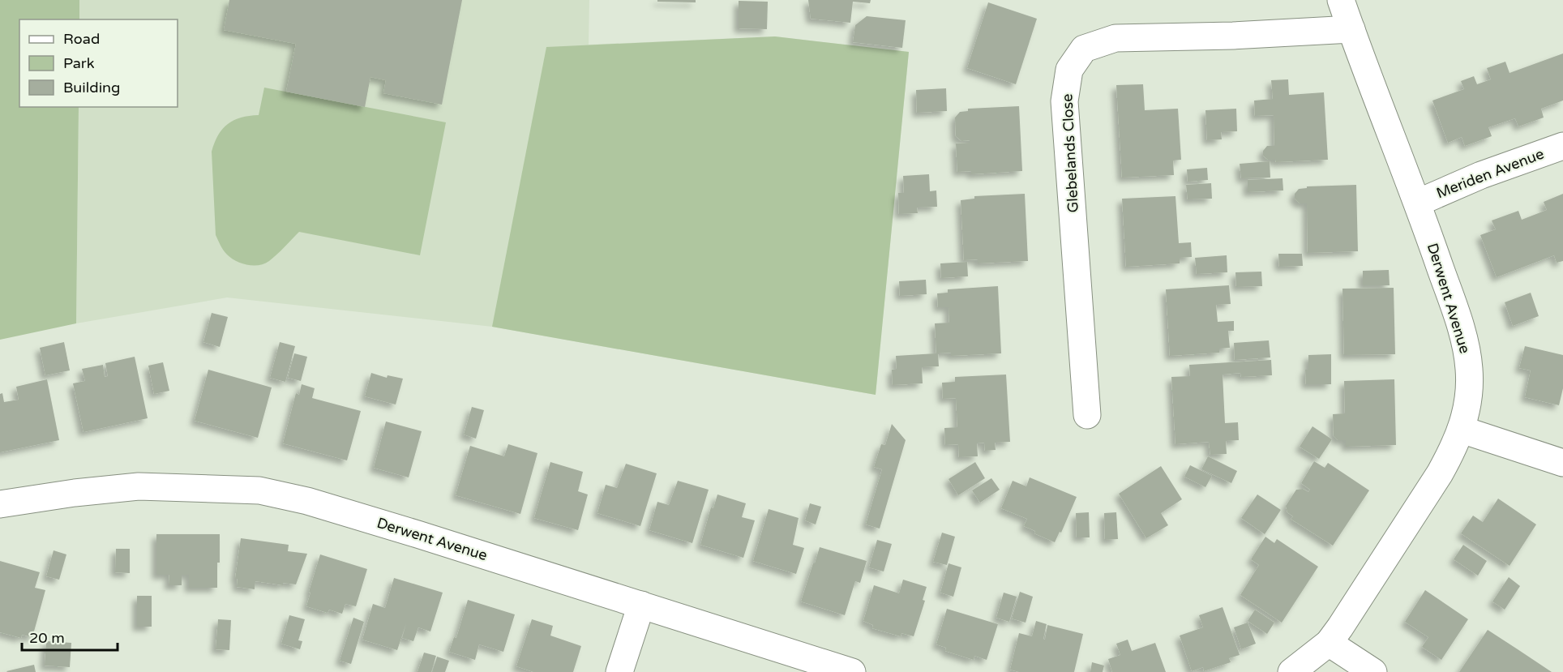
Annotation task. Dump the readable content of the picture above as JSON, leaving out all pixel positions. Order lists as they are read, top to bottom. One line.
{"streets":{"street":["Glebelands Close","Meriden Avenue","Derwent Avenue"]},"crossings":[["Glebelands Close","Derwent Avenue"],["Meriden Avenue","Derwent Avenue"]],"legend":["Road","Park","Building"],"scale_bar":"20 m"}
